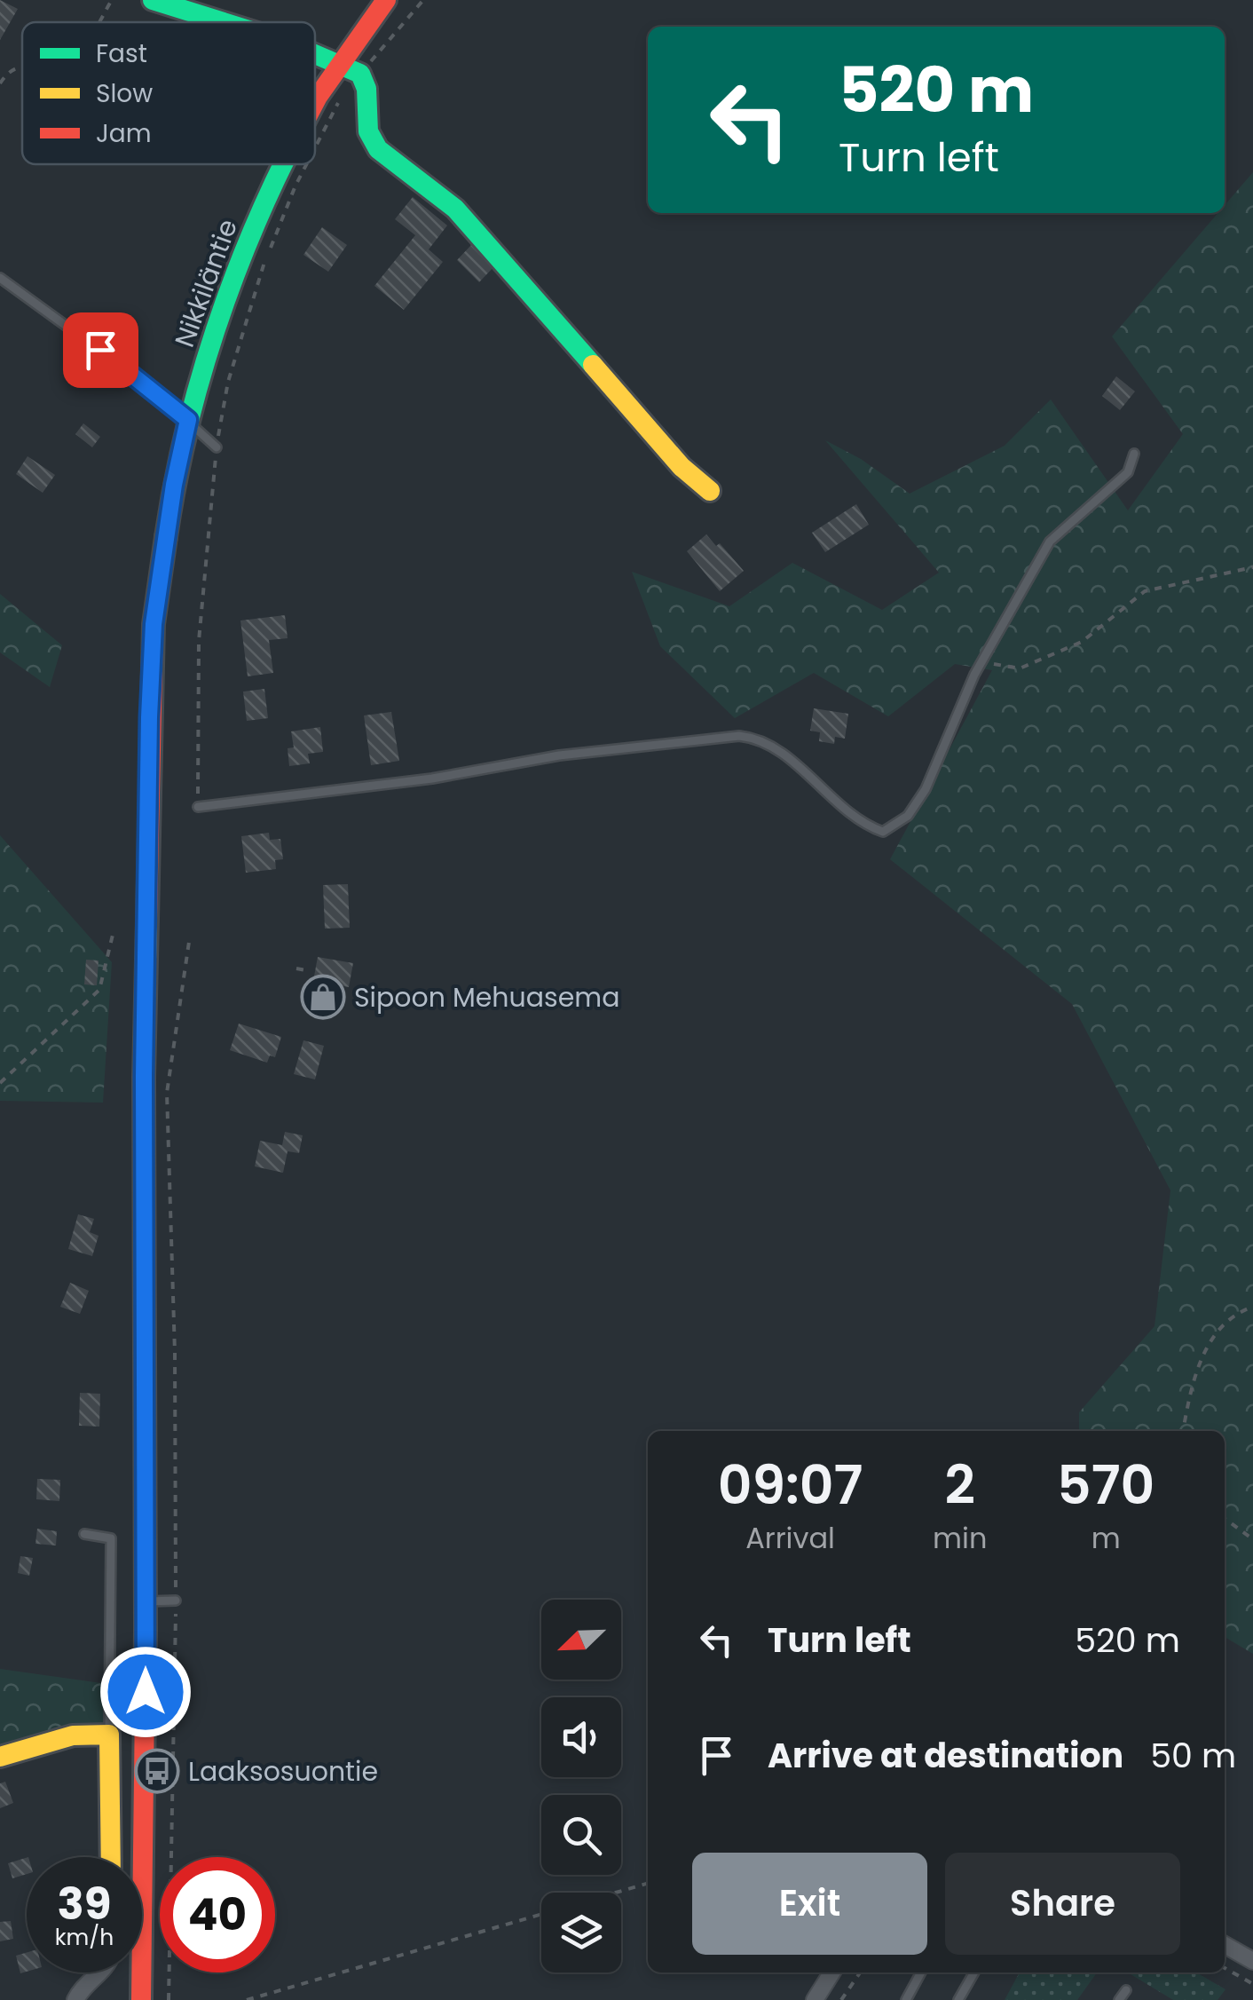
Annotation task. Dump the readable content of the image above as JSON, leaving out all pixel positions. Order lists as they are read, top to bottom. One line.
{"streets":{"street":["Nikkiläntie"]},"places":{"shop":["Sipoon Mehuasema"],"bus stop":["Laaksosuontie"]},"legend":["Fast","Slow","Jam"],"north":"bottom left","page":{"turn":["520 m","Turn left"],"eta":["09:07","Arrival","2","min","570","m"],"list":[{"name":"Turn left","value":"520 m"},{"name":"Arrive at destination","value":"50 m"}],"buttons":["Exit","Share"],"speed":"39 km/h","limit":"40"}}
